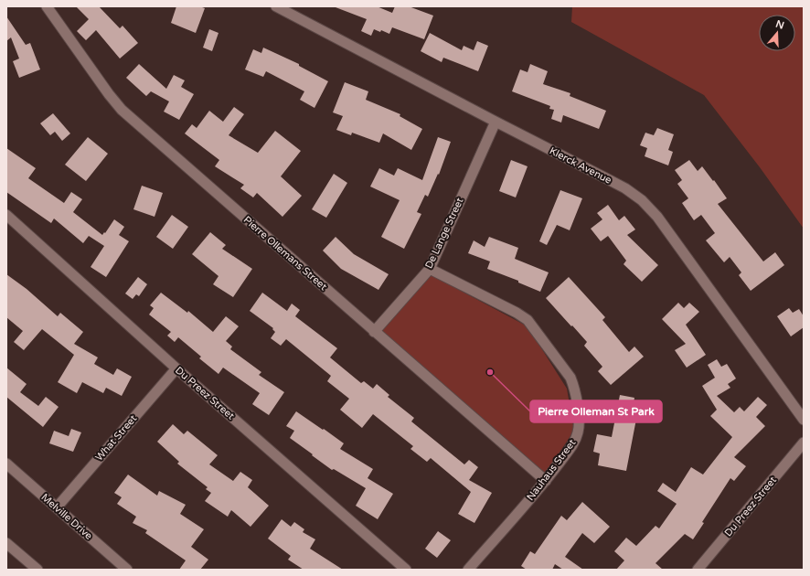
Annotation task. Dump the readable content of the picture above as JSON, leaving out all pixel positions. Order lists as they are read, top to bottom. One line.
{"streets":{"street":["Klerck Avenue","De Lange Street","Pierre Ollemans Street","Du Preez Street","What Street","Nauhaus Street","Melville Drive"]},"crossings":[["Klerck Avenue","De Lange Street"],["De Lange Street","Pierre Ollemans Street"],["De Lange Street","Nauhaus Street"],["Pierre Ollemans Street","Nauhaus Street"],["Du Preez Street","What Street"],["What Street","Melville Drive"]],"places":["Pierre Olleman St Park"],"north":"top"}
